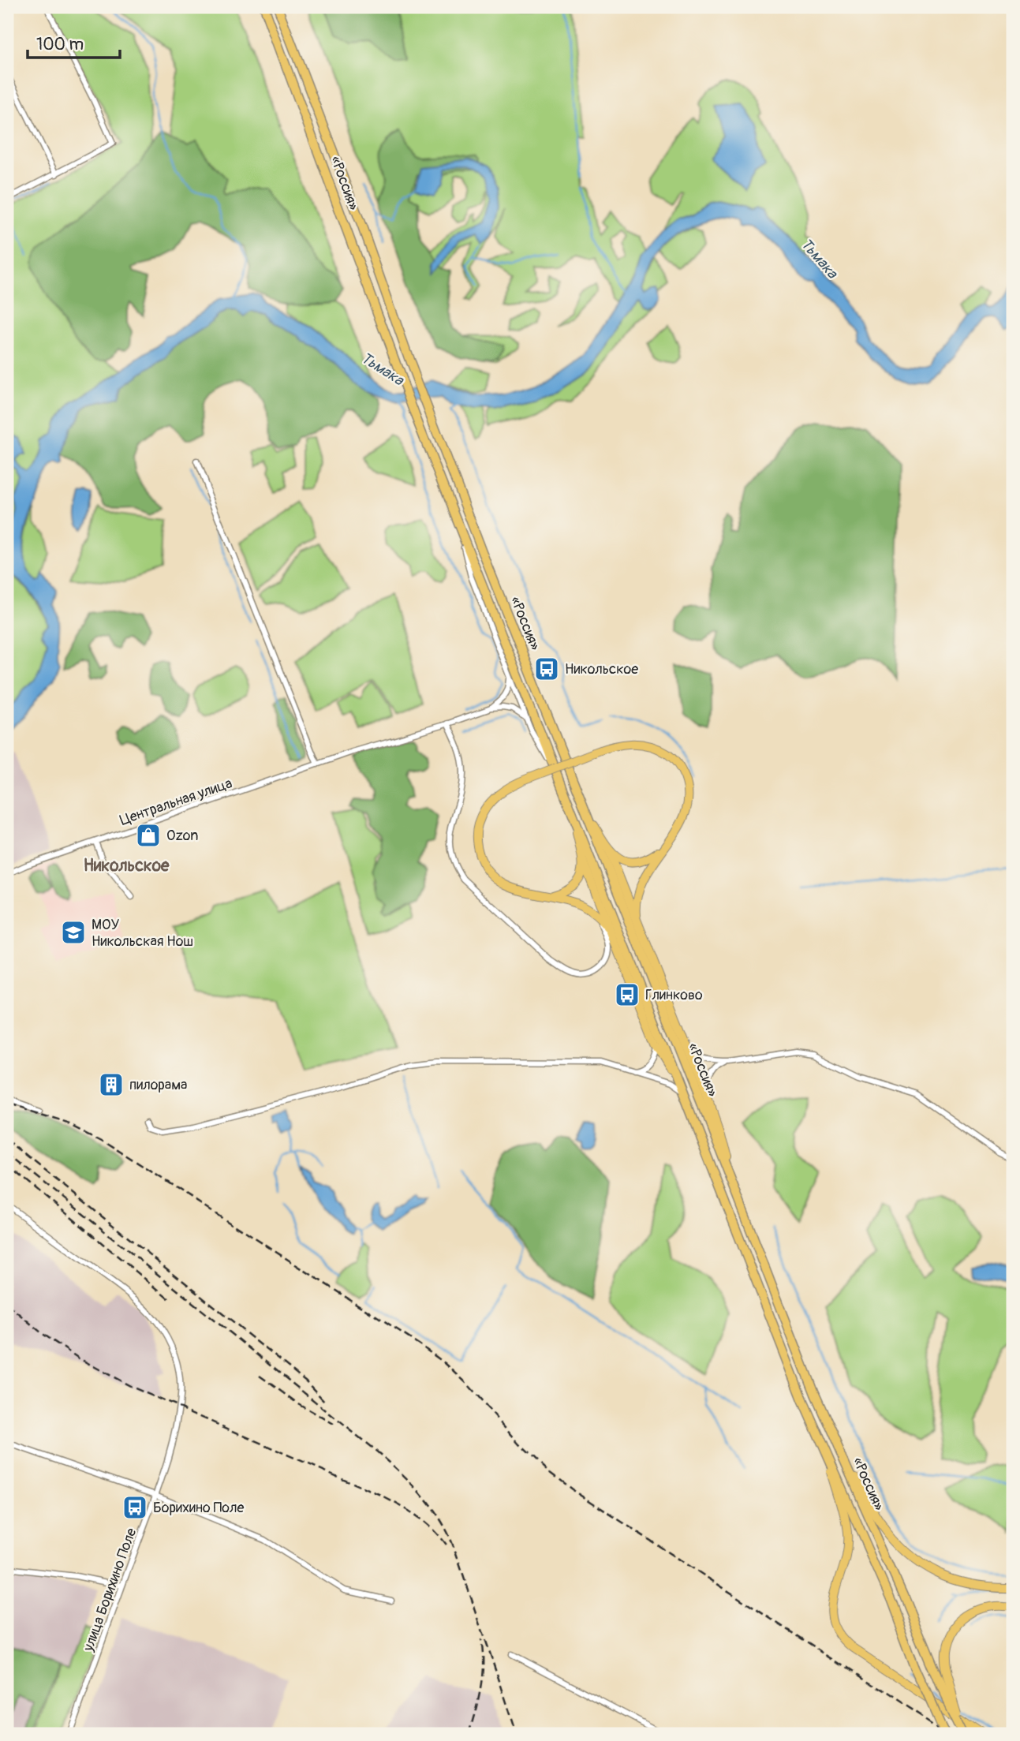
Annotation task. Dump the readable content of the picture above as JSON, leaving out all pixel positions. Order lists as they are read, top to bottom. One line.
{"streets":{"highway":["«Россия»"],"street":["Центральная улица","улица Борихино Поле"]},"districts":["Никольское"],"water":["Тьмака"],"places":{"bus stop":["Никольское","Глинково","Борихино Поле"],"shop":["Ozon"],"school or university":["МОУ Никольская Нош"],"building":["пилорама"]},"scale_bar":"100 m"}
